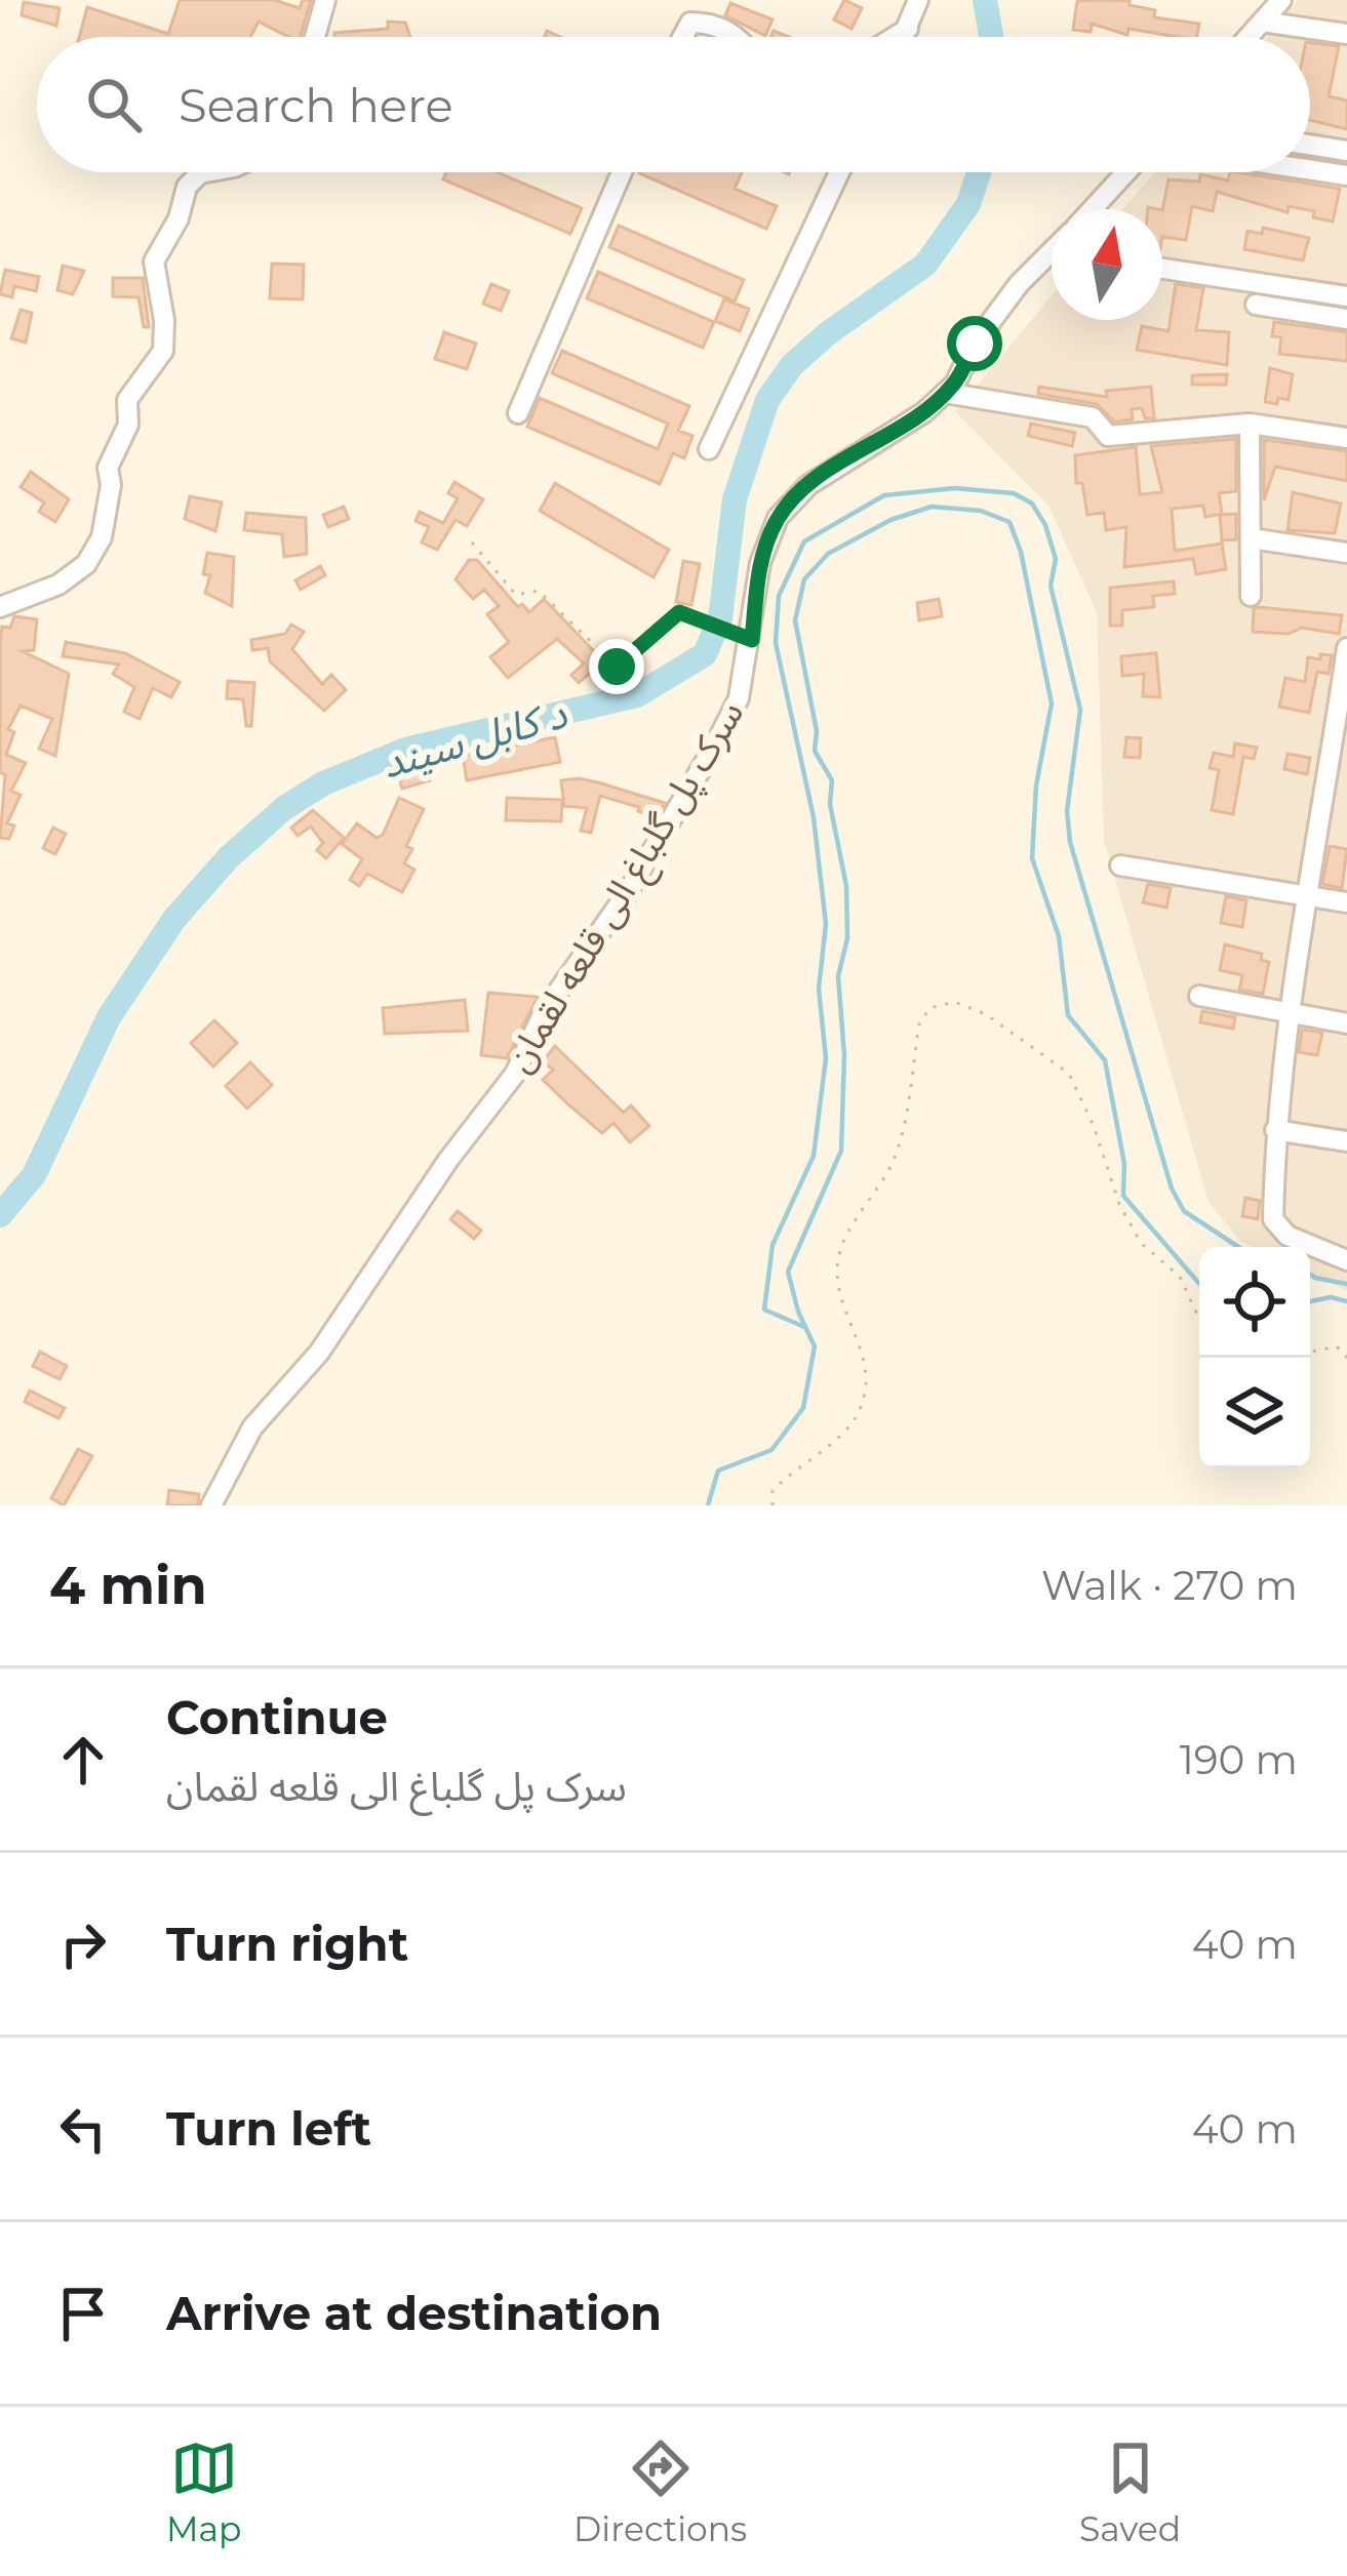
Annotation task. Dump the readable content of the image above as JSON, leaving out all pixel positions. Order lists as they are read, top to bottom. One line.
{"streets":{"street":["سرک پل گلباغ الی قلعه لقمان"]},"water":["د کابل سيند"],"north":"top","page":{"search":"Search here","heading":["4 min","Walk · 270 m"],"list":[["Continue","سرک پل گلباغ الی قلعه لقمان","190 m"],["Turn right","40 m"],["Turn left","40 m"],"Arrive at destination"],"nav":["Map","Directions","Saved"]}}
